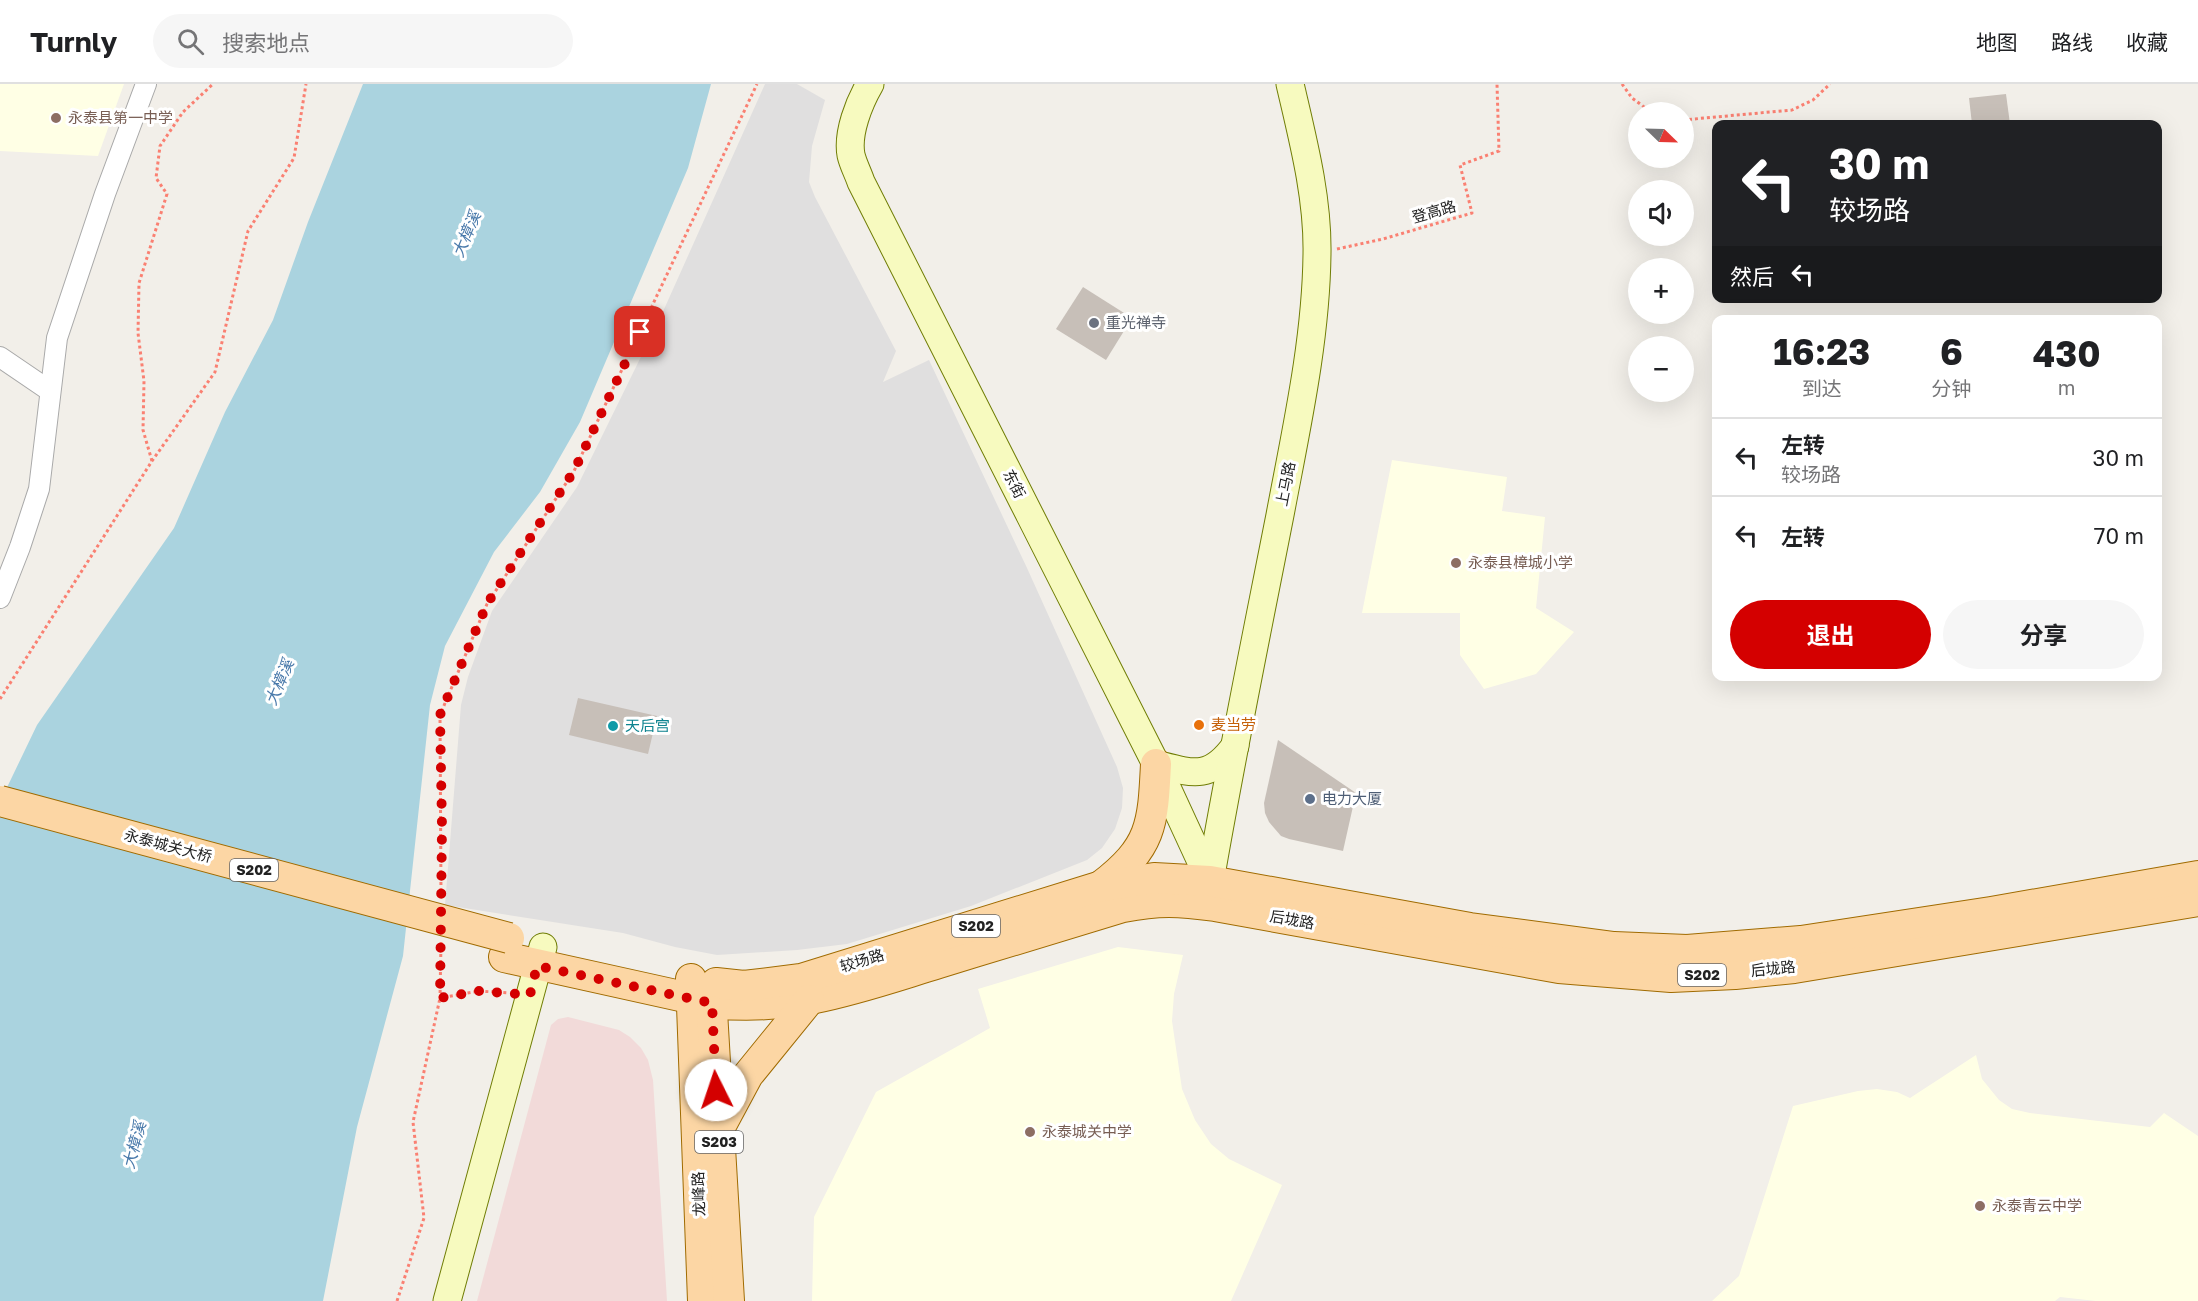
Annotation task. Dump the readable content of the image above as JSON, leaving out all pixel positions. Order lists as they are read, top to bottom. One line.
{"streets":{"main road":["永泰城关大桥","S202","后垅路","较场路","S203","龙峰路"],"street":["东街","上马路"],"path":["登高路"]},"crossings":[["登高路","上马路"],["东街","上马路"],["东街","后垅路"],["东街","较场路"],["上马路","后垅路"],["上马路","较场路"],["永泰城关大桥","较场路"],["后垅路","较场路"],["较场路","龙峰路"]],"water":["大樟溪"],"places":["永泰县第一中学","重光禅寺","永泰县樟城小学","麦当劳","天后宫","电力大厦","永泰城关中学","永泰青云中学"],"north":"bottom right","page":{"header":"Turnly","search":"搜索地点","nav":["地图","路线","收藏"],"map_buttons":["+","−"],"turn":["30 m","较场路"],"then":"然后","eta":["16:23","到达","6","分钟","430","m"],"list":[{"name":"左转","note":"较场路","value":"30 m"},{"name":"左转","value":"70 m"}],"buttons":["退出","分享"]}}
